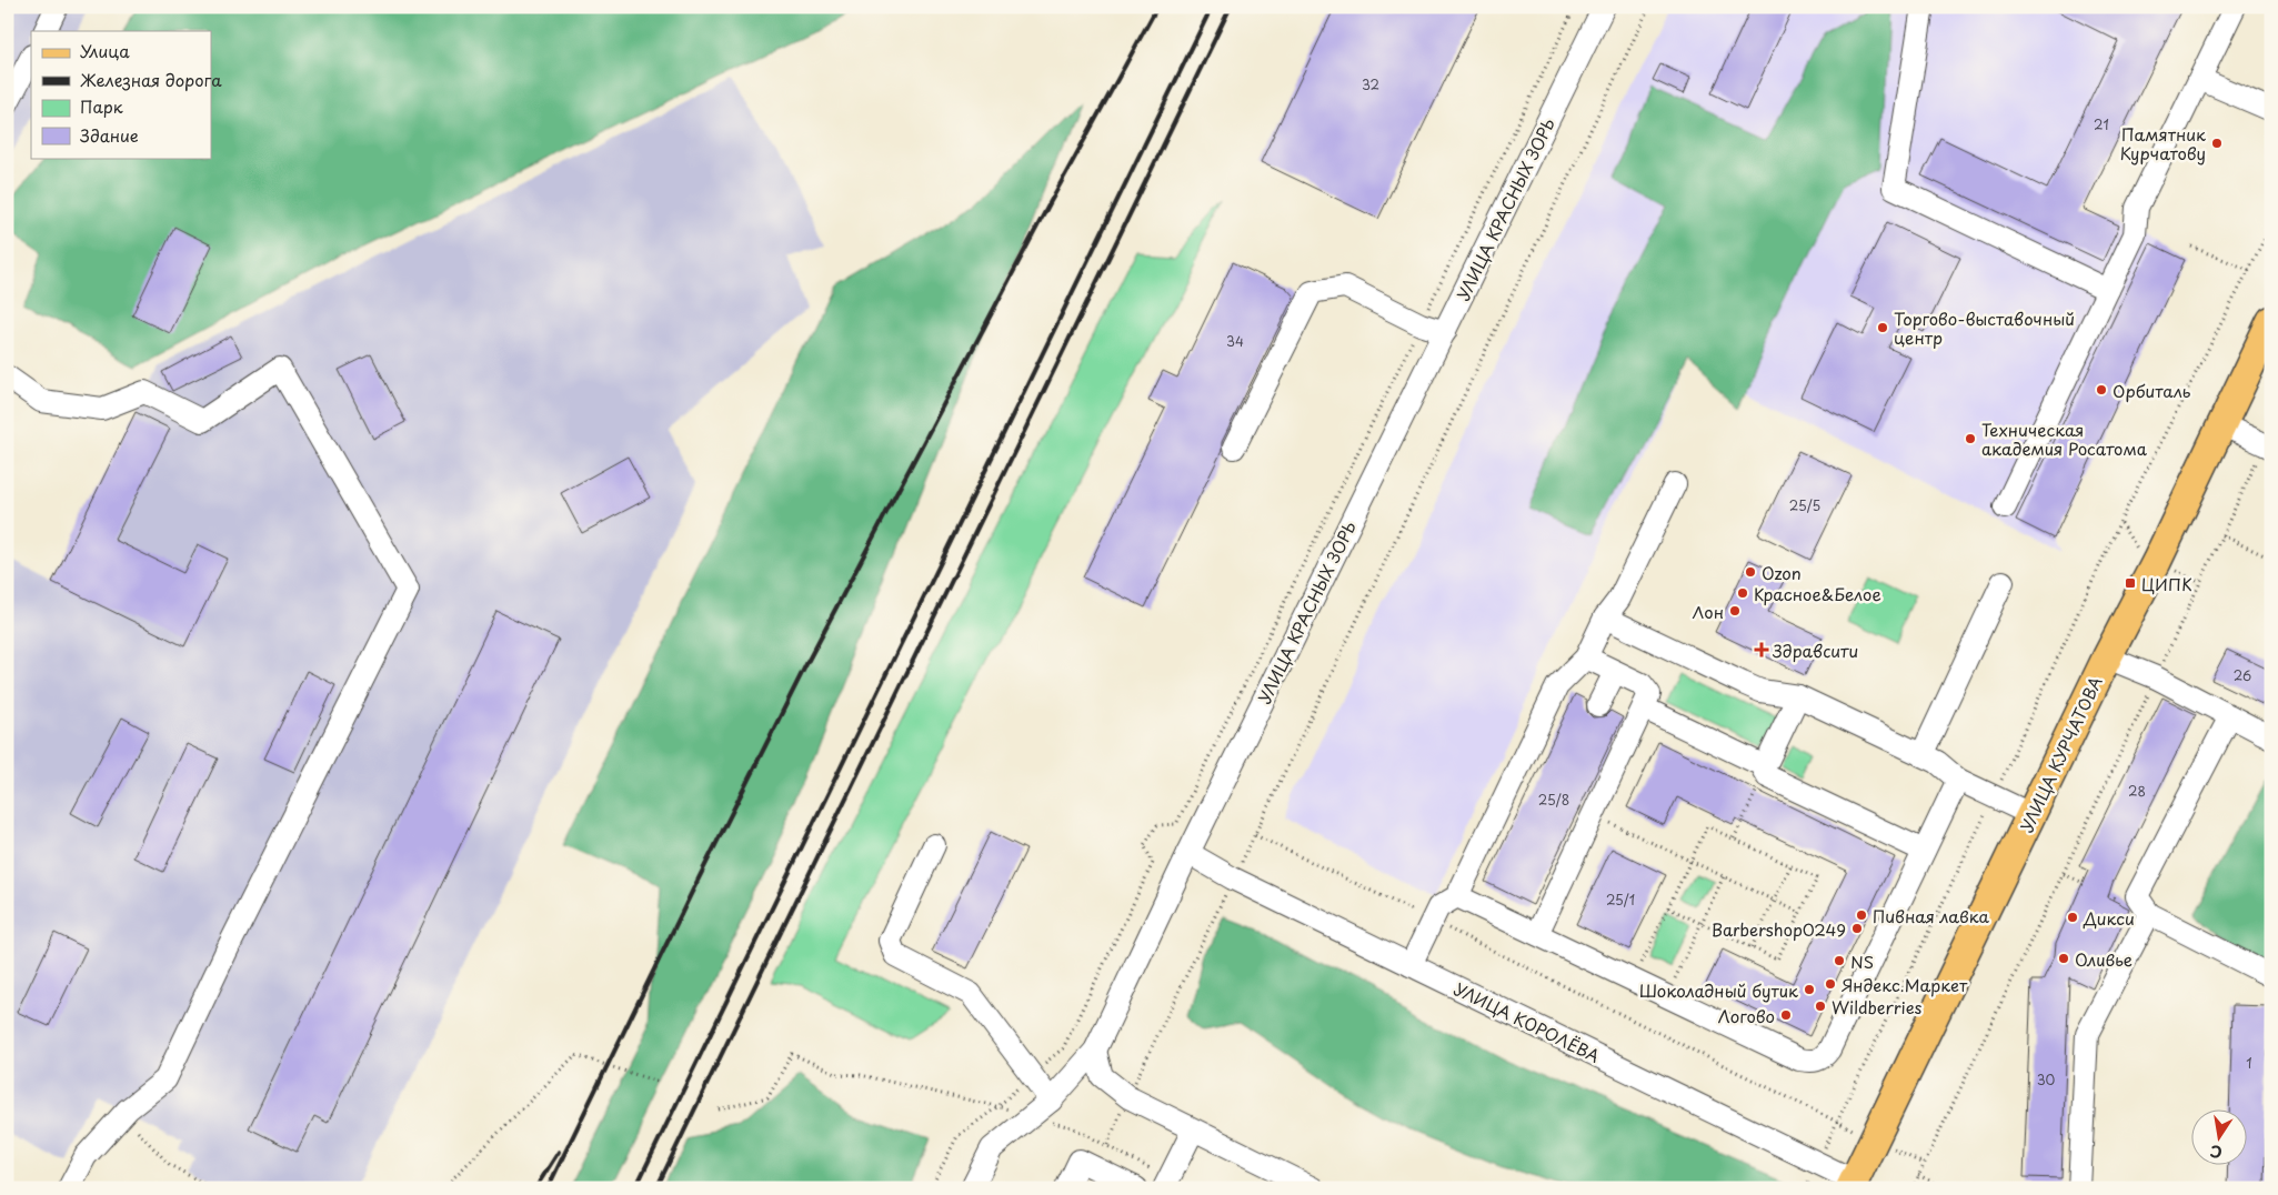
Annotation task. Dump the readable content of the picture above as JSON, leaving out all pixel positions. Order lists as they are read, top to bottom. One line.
{"streets":{"main road":["УЛИЦА КУРЧАТОВА"],"street":["УЛИЦА КРАСНЫХ ЗОРЬ","УЛИЦА КОРОЛЁВА"]},"crossings":[["УЛИЦА КРАСНЫХ ЗОРЬ","УЛИЦА КОРОЛЁВА"],["УЛИЦА КУРЧАТОВА","УЛИЦА КОРОЛЁВА"]],"places":{"other":["Памятник Курчатову","Торгово-выставочный центр","Орбиталь","Техническая академия Росатома","Ozon","Красное&Белое","Лон","Пивная лавка","Дикси","Barbershop0249","Оливье","NS","Яндекс.Маркет","Шоколадный бутик","Wildberries","Логово"],"transit":["ЦИПК"],"health":["Здравсити"]},"house_numbers":["32","21","34","25/5","26","28","25/8","25/1","1","30"],"legend":["Улица","Железная дорога","Парк","Здание"],"north":"bottom"}
